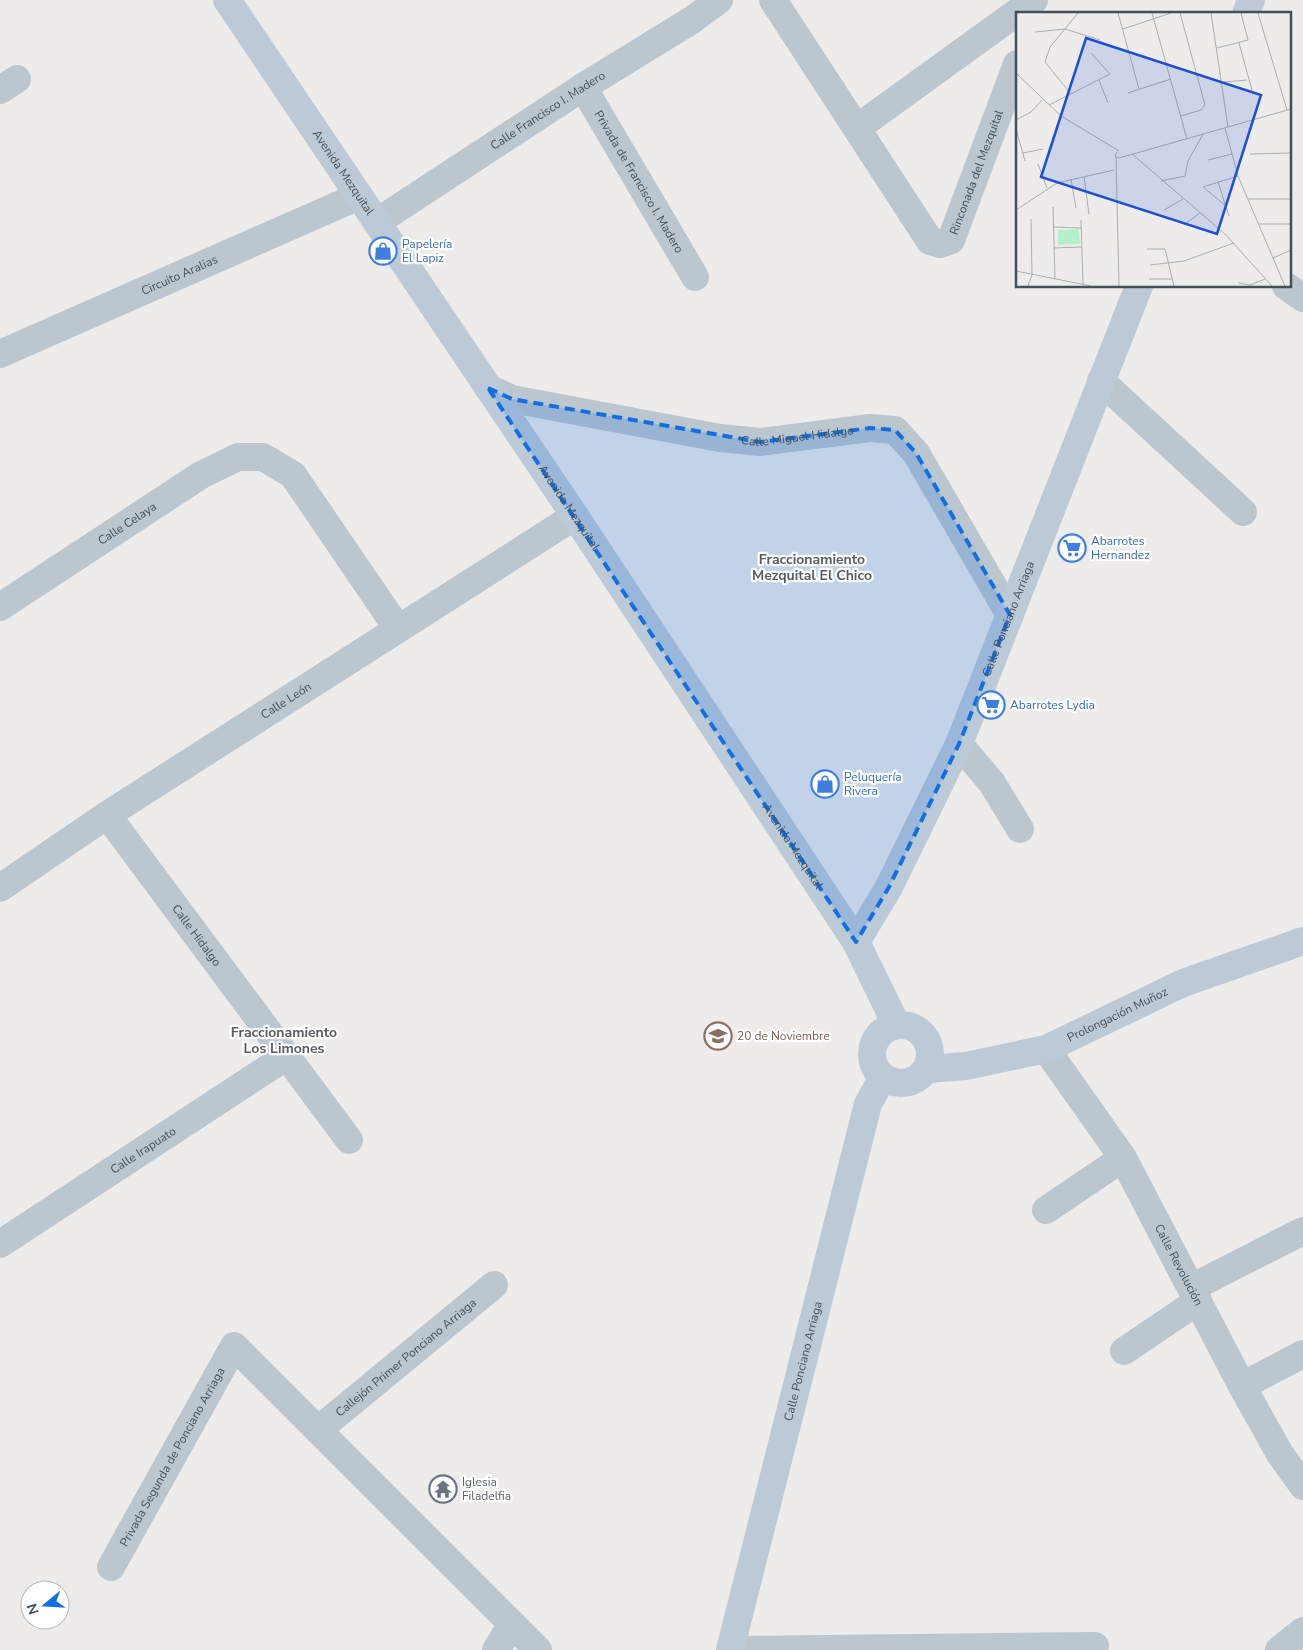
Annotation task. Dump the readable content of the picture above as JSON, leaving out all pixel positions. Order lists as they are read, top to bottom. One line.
{"streets":{"street":["Calle Francisco I. Madero","Avenida Mezquital","Rinconada del Mezquital","Privada de Francisco I. Madero","Circuito Aralias","Calle Miguel Hidalgo","Calle Celaya","Calle Ponciano Arriaga","Calle León","Calle Hidalgo","Prolongación Muñoz","Calle Irapuato","Calle Revolución","Callejón Primer Ponciano Arriaga","Privada Segunda de Ponciano Arriaga"]},"crossings":[["Calle Francisco I. Madero","Avenida Mezquital"],["Calle Francisco I. Madero","Privada de Francisco I. Madero"],["Avenida Mezquital","Circuito Aralias"],["Avenida Mezquital","Calle Miguel Hidalgo"],["Avenida Mezquital","Calle Ponciano Arriaga"],["Avenida Mezquital","Calle León"],["Avenida Mezquital","Prolongación Muñoz"],["Calle Miguel Hidalgo","Calle Ponciano Arriaga"],["Calle Celaya","Calle León"],["Calle Ponciano Arriaga","Prolongación Muñoz"],["Calle León","Calle Hidalgo"],["Calle Hidalgo","Calle Irapuato"],["Prolongación Muñoz","Calle Revolución"],["Callejón Primer Ponciano Arriaga","Privada Segunda de Ponciano Arriaga"]],"districts":["Fraccionamiento Mezquital El Chico","Fraccionamiento Los Limones"],"places":{"shop":["Papelería El Lapiz","Peluquería Rivera"],"supermarket":["Abarrotes Hernandez","Abarrotes Lydia"],"school or university":["20 de Noviembre"],"temple":["Iglesia Filadelfia"]},"north":"left"}
